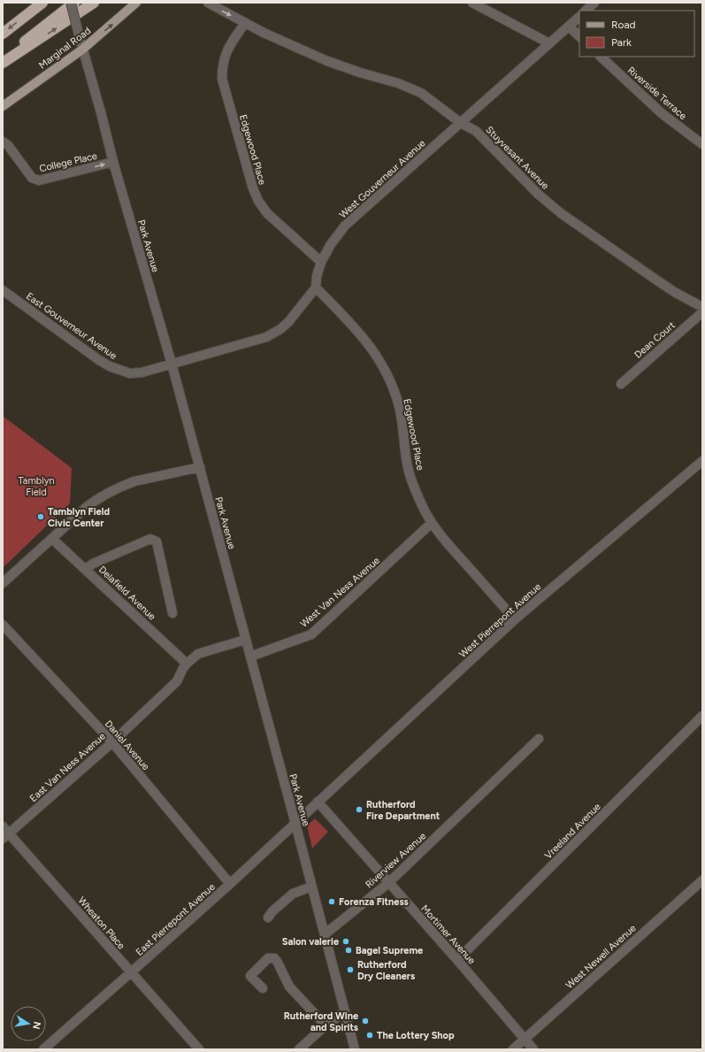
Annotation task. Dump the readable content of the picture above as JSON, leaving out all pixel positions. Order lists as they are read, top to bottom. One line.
{"streets":{"main road":["Marginal Road"],"street":["Riverside Terrace","Edgewood Place","Stuyvesant Avenue","College Place","West Gouverneur Avenue","Park Avenue","East Gouverneur Avenue","Dean Court","West Van Ness Avenue","Delafield Avenue","West Pierrepont Avenue","Daniel Avenue","East Van Ness Avenue","Vreeland Avenue","Riverview Avenue","East Pierrepont Avenue","Wheaton Place","Mortimer Avenue","West Newell Avenue"]},"crossings":[["Marginal Road","Park Avenue"],["Edgewood Place","Stuyvesant Avenue"],["Edgewood Place","West Gouverneur Avenue"],["Edgewood Place","West Van Ness Avenue"],["Edgewood Place","West Pierrepont Avenue"],["Stuyvesant Avenue","West Gouverneur Avenue"],["College Place","Park Avenue"],["West Gouverneur Avenue","Park Avenue"],["West Gouverneur Avenue","East Gouverneur Avenue"],["Park Avenue","East Gouverneur Avenue"],["Park Avenue","West Van Ness Avenue"],["Park Avenue","East Van Ness Avenue"],["Park Avenue","Riverview Avenue"],["Park Avenue","East Pierrepont Avenue"],["Delafield Avenue","East Van Ness Avenue"],["West Pierrepont Avenue","East Pierrepont Avenue"],["West Pierrepont Avenue","Mortimer Avenue"],["Daniel Avenue","East Van Ness Avenue"],["Daniel Avenue","East Pierrepont Avenue"],["East Van Ness Avenue","Wheaton Place"],["Vreeland Avenue","Mortimer Avenue"],["Riverview Avenue","Mortimer Avenue"],["East Pierrepont Avenue","Wheaton Place"],["East Pierrepont Avenue","Mortimer Avenue"],["Mortimer Avenue","West Newell Avenue"]],"one_way":["Marginal Road","College Place"],"parks":["Tamblyn Field"],"places":["Tamblyn Field Civic Center","Rutherford Fire Department","Forenza Fitness","Salon valerie","Bagel Supreme","Rutherford Dry Cleaners","Rutherford Wine and Spirits","The Lottery Shop"],"legend":["Road","Park"],"north":"right"}
